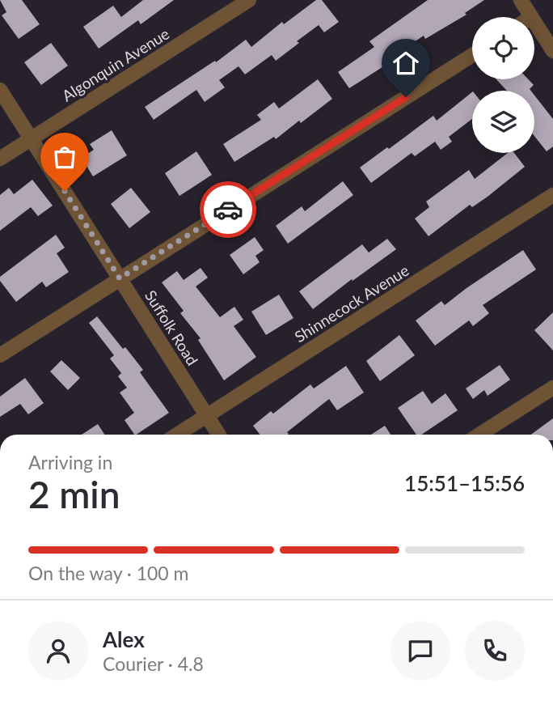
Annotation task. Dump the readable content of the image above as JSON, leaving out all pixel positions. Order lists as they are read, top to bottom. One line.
{"streets":{"street":["Algonquin Avenue","Shinnecock Avenue","Suffolk Road"]},"crossings":[["Algonquin Avenue","Suffolk Road"],["Shinnecock Avenue","Suffolk Road"]],"page":{"heading":["2 min","Arriving in","15:51–15:56"],"panel":["Alex","Courier · 4.8"],"bar":"On the way · 100 m"}}
